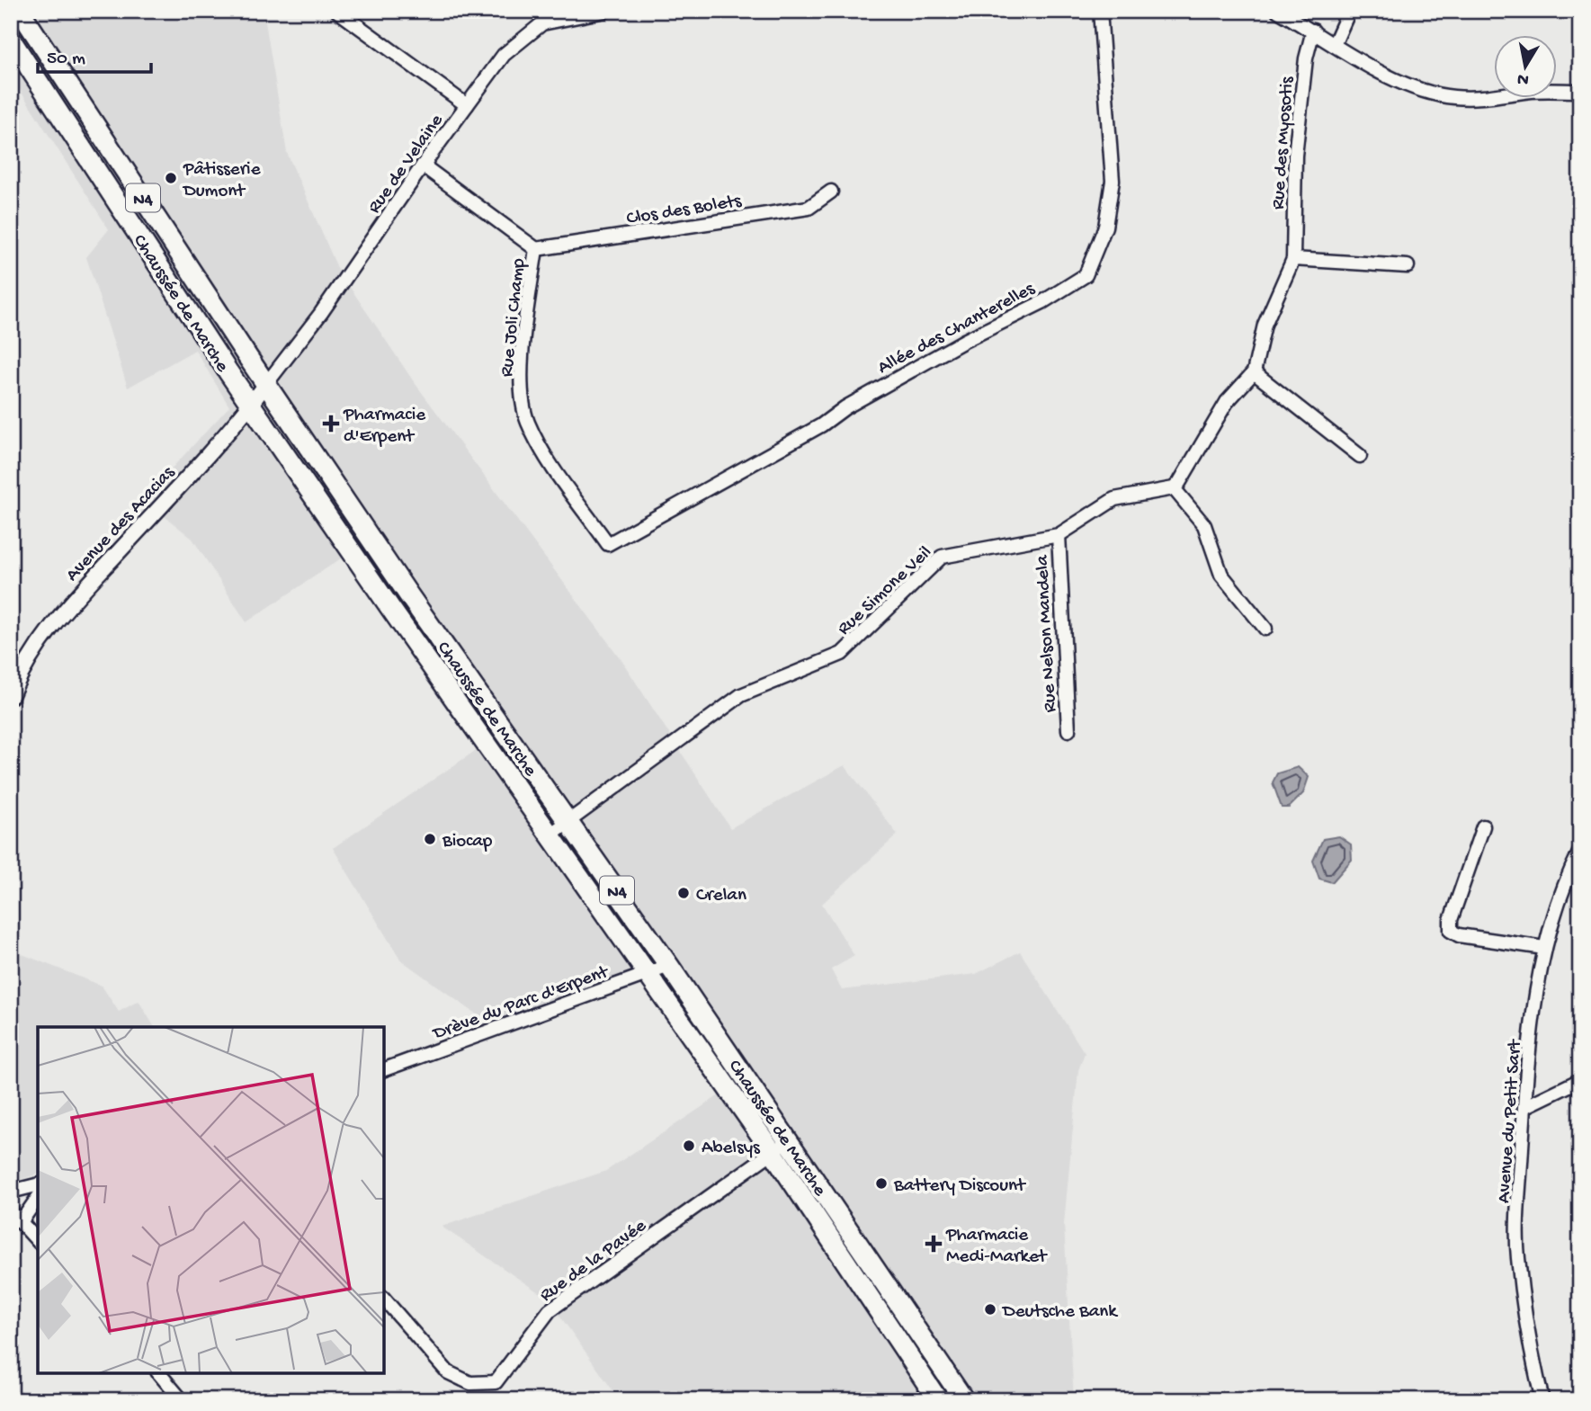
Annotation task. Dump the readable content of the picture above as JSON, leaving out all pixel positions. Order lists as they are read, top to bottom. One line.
{"streets":{"main road":["N4","Chaussée de Marche"],"street":["Rue des Myosotis","Rue de Velaine","Clos des Bolets","Rue Joli Champ","Allée des Chanterelles","Avenue des Acacias","Rue Simone Veil","Rue Nelson Mandela","Drève du Parc d'Erpent","Avenue du Petit Sart","Rue de la Pavée"]},"crossings":[["Rue de Velaine","Chaussée de Marche"],["Rue de Velaine","Rue Joli Champ"],["Rue de Velaine","Avenue des Acacias"],["Clos des Bolets","Rue Joli Champ"],["Chaussée de Marche","Avenue des Acacias"],["Chaussée de Marche","Rue Simone Veil"],["Chaussée de Marche","Drève du Parc d'Erpent"],["Chaussée de Marche","Rue de la Pavée"],["Rue Joli Champ","Allée des Chanterelles"],["Rue Simone Veil","Rue Nelson Mandela"]],"places":{"other":["Pâtisserie Dumont","Biocap","Crelan","Abelsys","Battery Discount","Deutsche Bank"],"health":["Pharmacie d'Erpent","Pharmacie Medi-Market"]},"scale_bar":"50 m","north":"bottom"}
